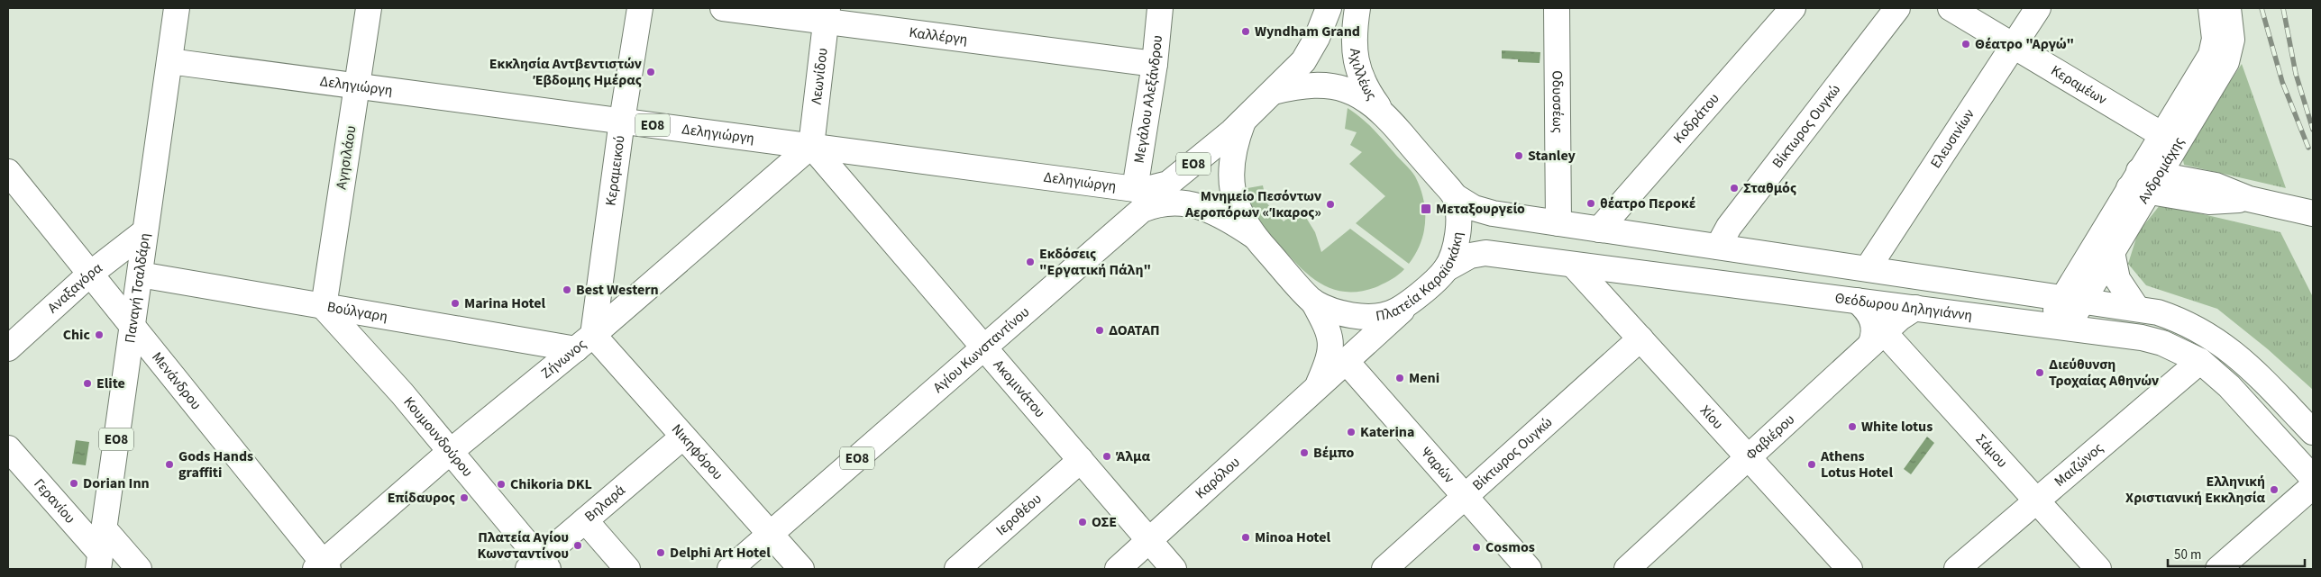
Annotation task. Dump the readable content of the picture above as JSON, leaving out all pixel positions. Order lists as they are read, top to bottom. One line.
{"streets":{"street":["Καλλέργη","Αχιλλέως","Λεωνίδου","Δεληγιώργη","Κεραμέων","Μεγάλου Αλεξάνδρου","Οδυσσέως","Κοδράτου","ΕΟ8","Βίκτωρος Ουγκώ","Ελευσινίων","Αγησιλάου","Κεραμεικού","Ανδρομάχης","Πλατεία Καραϊσκάκη","Αναξαγόρα","Παναγή Τσαλδάρη","Θεόδωρου Δηληγιάννη","Βούλγαρη","Αγίου Κωνσταντίνου","Ζήνωνος","Μενάνδρου","Ακομινάτου","Χίου","Κουμουνδούρου","Φαβιέρου","Σάμου","Νικηφόρου","Ψαρών","Μαιζώνος","Καρόλου","Γερανίου","Βηλαρά","Ιεροθέου"]},"crossings":[["Καλλέργη","Λεωνίδου"],["Καλλέργη","Μεγάλου Αλεξάνδρου"],["Αχιλλέως","Πλατεία Καραϊσκάκη"],["Λεωνίδου","Δεληγιώργη"],["Λεωνίδου","Ζήνωνος"],["Λεωνίδου","Ακομινάτου"],["Δεληγιώργη","Μεγάλου Αλεξάνδρου"],["Δεληγιώργη","Αγησιλάου"],["Δεληγιώργη","Κεραμεικού"],["Δεληγιώργη","Πλατεία Καραϊσκάκη"],["Δεληγιώργη","Παναγή Τσαλδάρη"],["Δεληγιώργη","Ζήνωνος"],["Δεληγιώργη","Ακομινάτου"],["Κεραμέων","Ελευσινίων"],["Κεραμέων","Ανδρομάχης"],["ΕΟ8","Πλατεία Καραϊσκάκη"],["Βίκτωρος Ουγκώ","Χίου"],["Βίκτωρος Ουγκώ","Ψαρών"],["Αγησιλάου","Βούλγαρη"],["Αγησιλάου","Κουμουνδούρου"],["Κεραμεικού","Βούλγαρη"],["Κεραμεικού","Ζήνωνος"],["Κεραμεικού","Νικηφόρου"],["Ανδρομάχης","Θεόδωρου Δηληγιάννη"],["Πλατεία Καραϊσκάκη","Θεόδωρου Δηληγιάννη"],["Πλατεία Καραϊσκάκη","Αγίου Κωνσταντίνου"],["Πλατεία Καραϊσκάκη","Καρόλου"],["Αναξαγόρα","Παναγή Τσαλδάρη"],["Αναξαγόρα","Μενάνδρου"],["Παναγή Τσαλδάρη","Βούλγαρη"],["Παναγή Τσαλδάρη","Μενάνδρου"],["Παναγή Τσαλδάρη","Γερανίου"],["Θεόδωρου Δηληγιάννη","Χίου"],["Θεόδωρου Δηληγιάννη","Φαβιέρου"],["Θεόδωρου Δηληγιάννη","Μαιζώνος"],["Βούλγαρη","Ζήνωνος"],["Βούλγαρη","Κουμουνδούρου"],["Βούλγαρη","Νικηφόρου"],["Αγίου Κωνσταντίνου","Ακομινάτου"],["Αγίου Κωνσταντίνου","Νικηφόρου"],["Ζήνωνος","Μενάνδρου"],["Ζήνωνος","Ακομινάτου"],["Ζήνωνος","Κουμουνδούρου"],["Ζήνωνος","Νικηφόρου"],["Ακομινάτου","Καρόλου"],["Ακομινάτου","Ιεροθέου"],["Χίου","Φαβιέρου"],["Κουμουνδούρου","Βηλαρά"],["Φαβιέρου","Σάμου"],["Σάμου","Μαιζώνος"],["Νικηφόρου","Βηλαρά"],["Ψαρών","Καρόλου"]],"places":{"other":["Wyndham Grand","Θέατρο \"Αργώ\"","Εκκλησία Αντβεντιστών Έβδομης Ημέρας","Stanley","Σταθμός","θέατρο Περοκέ","Μνημείο Πεσόντων Αεροπόρων «Ίκαρος»","Εκδόσεις \"Εργατική Πάλη\"","Best Western","Marina Hotel","ΔΟΑΤΑΠ","Chic","Διεύθυνση Τροχαίας Αθηνών","Meni","Elite","White lotus","Katerina","Βέμπο","Άλμα","Gods Hands graffiti","Athens Lotus Hotel","Dorian Inn","Chikoria DKL","Ελληνική Χριστιανική Εκκλησία","Επίδαυρος","ΟΣΕ","Minoa Hotel","Πλατεία Αγίου Κωνσταντίνου","Cosmos","Delphi Art Hotel"],"transit":["Μεταξουργείο"]},"scale_bar":"50 m"}
